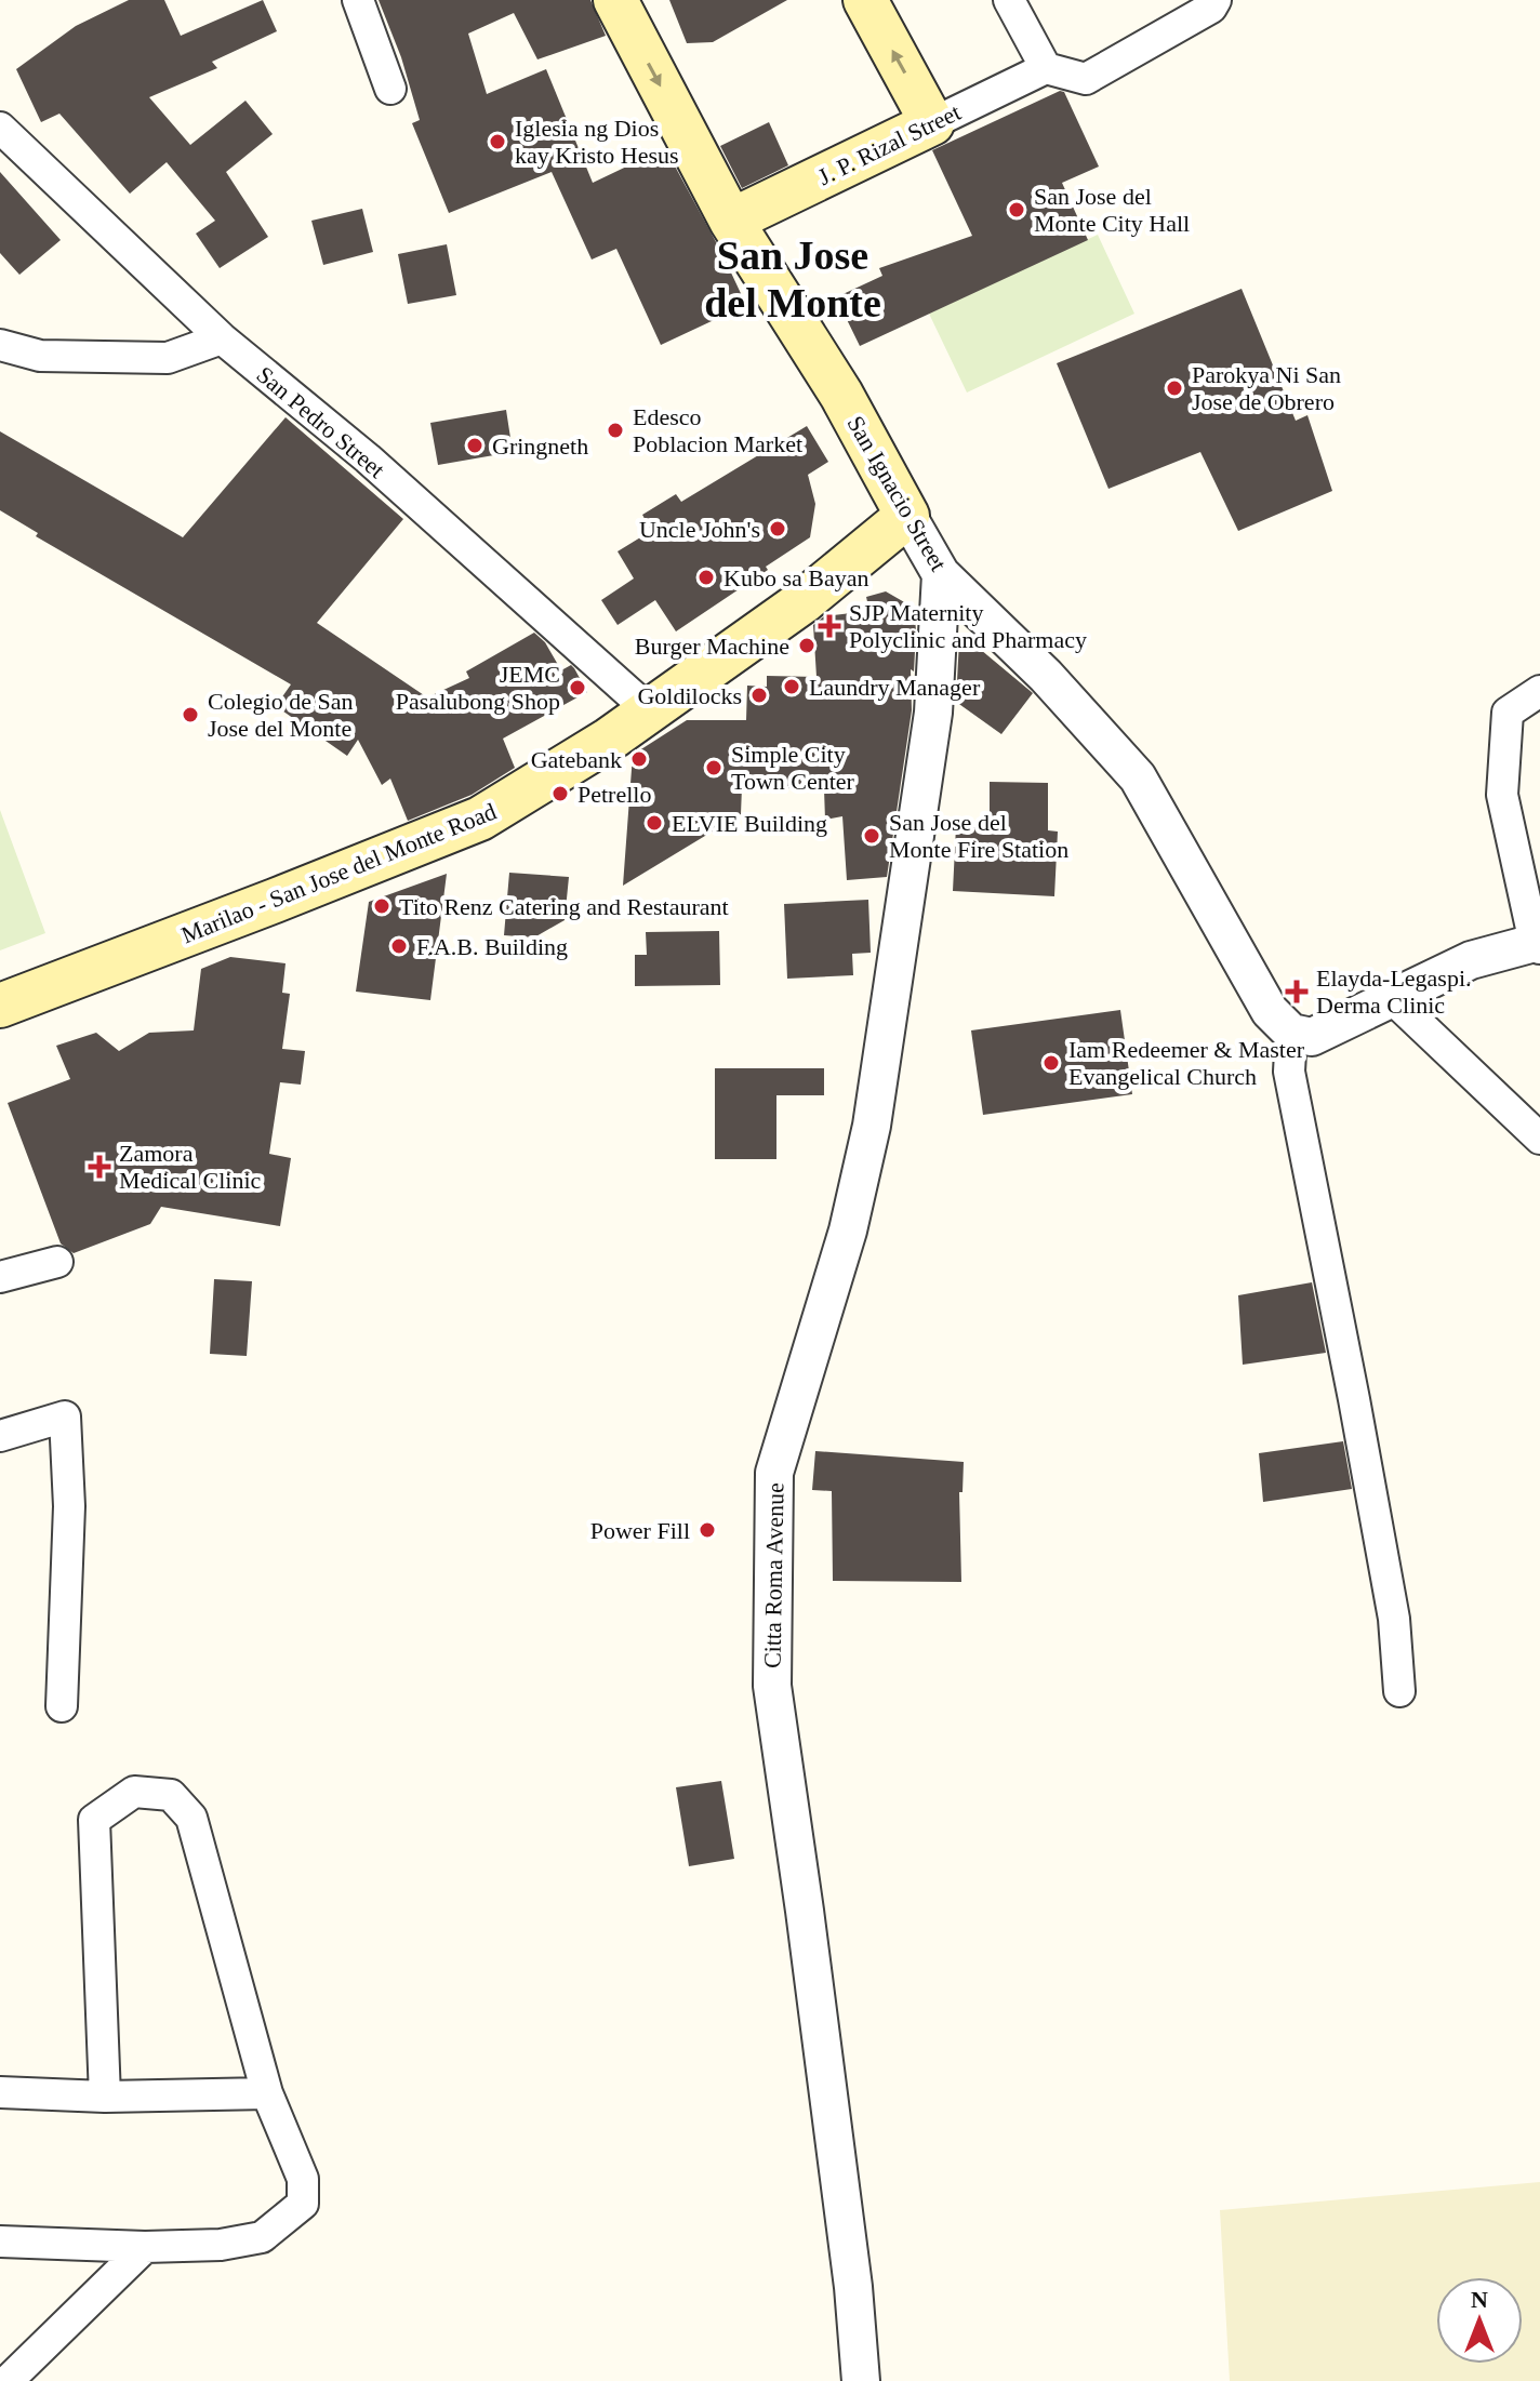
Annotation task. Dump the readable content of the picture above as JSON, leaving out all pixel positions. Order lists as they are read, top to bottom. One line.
{"streets":{"main road":["J. P. Rizal Street","San Ignacio Street","Marilao - San Jose del Monte Road"],"street":["San Pedro Street","Citta Roma Avenue"]},"crossings":[["J. P. Rizal Street","San Ignacio Street"],["San Pedro Street","Marilao - San Jose del Monte Road"],["San Ignacio Street","Marilao - San Jose del Monte Road"],["San Ignacio Street","Citta Roma Avenue"]],"districts":["San Jose del Monte"],"places":{"other":["Iglesia ng Dios kay Kristo Hesus","San Jose del Monte City Hall","Parokya Ni San Jose de Obrero","Edesco Poblacion Market","Gringneth","Uncle John's","Kubo sa Bayan","Burger Machine","Laundry Manager","JEMC Pasalubong Shop","Goldilocks","Colegio de San Jose del Monte","Gatebank","Simple City Town Center","Petrello","ELVIE Building","San Jose del Monte Fire Station","Tito Renz Catering and Restaurant","F.A.B. Building","Iam Redeemer & Master Evangelical Church","Power Fill"],"health":["SJP Maternity Polyclinic and Pharmacy","Elayda-Legaspi. Derma Clinic","Zamora Medical Clinic"]},"north":"top"}
